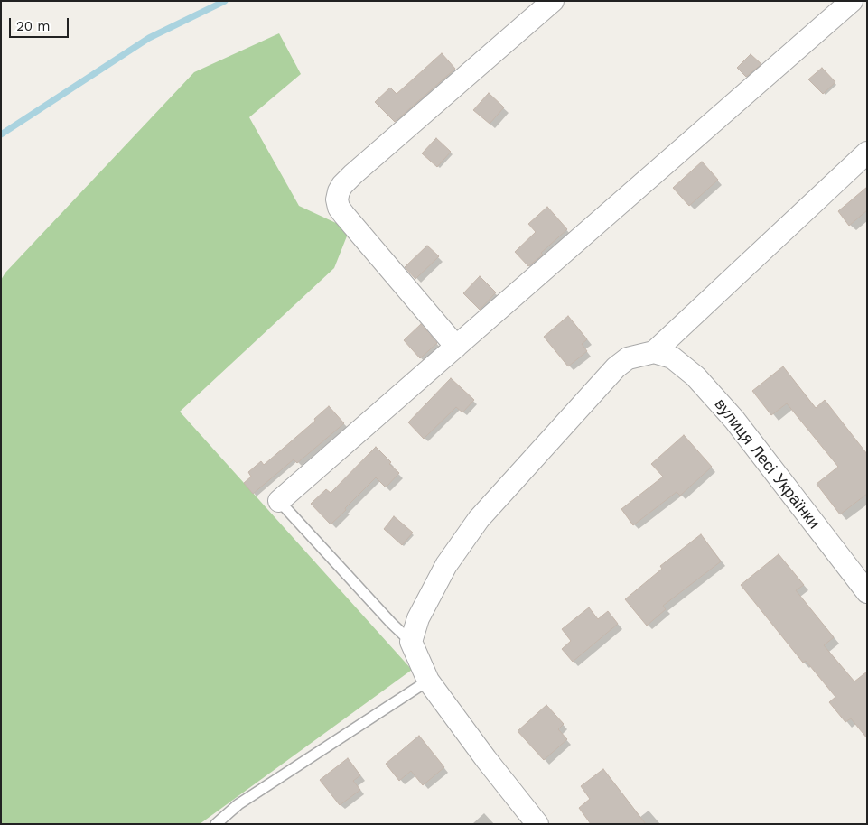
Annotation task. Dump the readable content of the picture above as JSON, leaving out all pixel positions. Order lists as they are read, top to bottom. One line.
{"streets":{"street":["вулиця Лесі Українки"]},"scale_bar":"20 m"}
